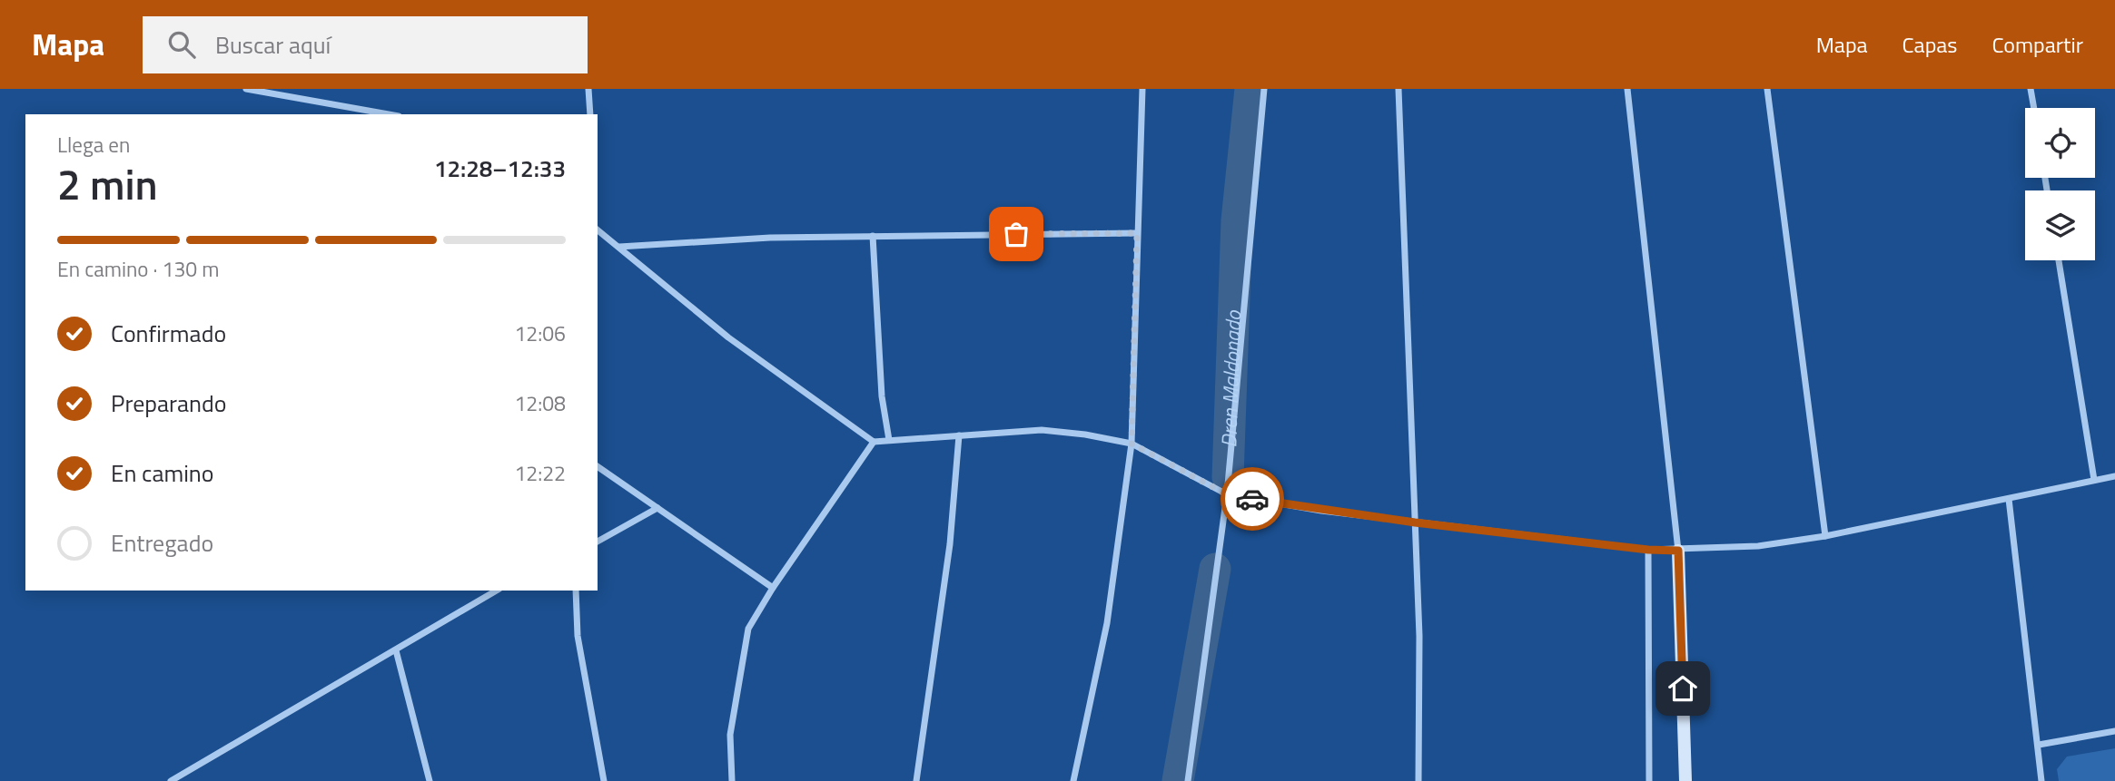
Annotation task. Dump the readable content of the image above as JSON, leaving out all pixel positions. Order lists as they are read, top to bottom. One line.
{"water":["Dren Maldonado"],"page":{"header":"Mapa","search":"Buscar aquí","nav":["Mapa","Capas","Compartir"],"heading":["2 min","Llega en","12:28–12:33"],"bar":"En camino · 130 m","list":[["Confirmado","12:06"],["Preparando","12:08"],["En camino","12:22"],"Entregado"]}}
